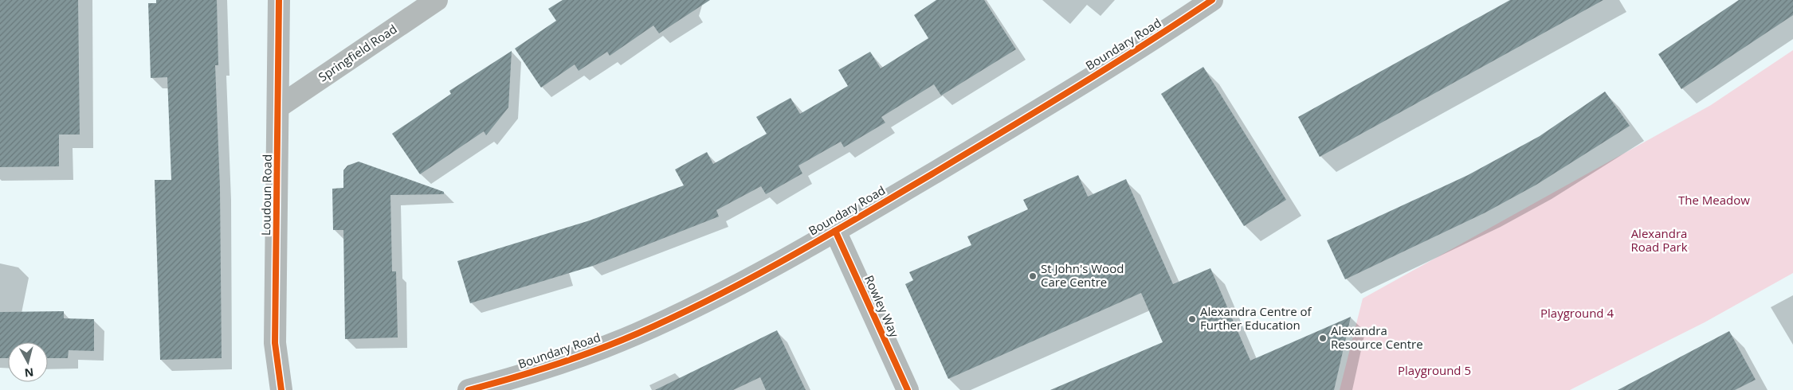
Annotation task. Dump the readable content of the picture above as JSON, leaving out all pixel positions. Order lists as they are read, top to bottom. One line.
{"streets":{"street":["Boundary Road","Springfield Road","Loudoun Road","Rowley Way"]},"crossings":[["Boundary Road","Rowley Way"],["Springfield Road","Loudoun Road"]],"parks":["The Meadow","Alexandra Road Park","Playground 4","Playground 5"],"places":["St John's Wood Care Centre","Alexandra Centre of Further Education","Alexandra Resource Centre"],"north":"bottom"}
